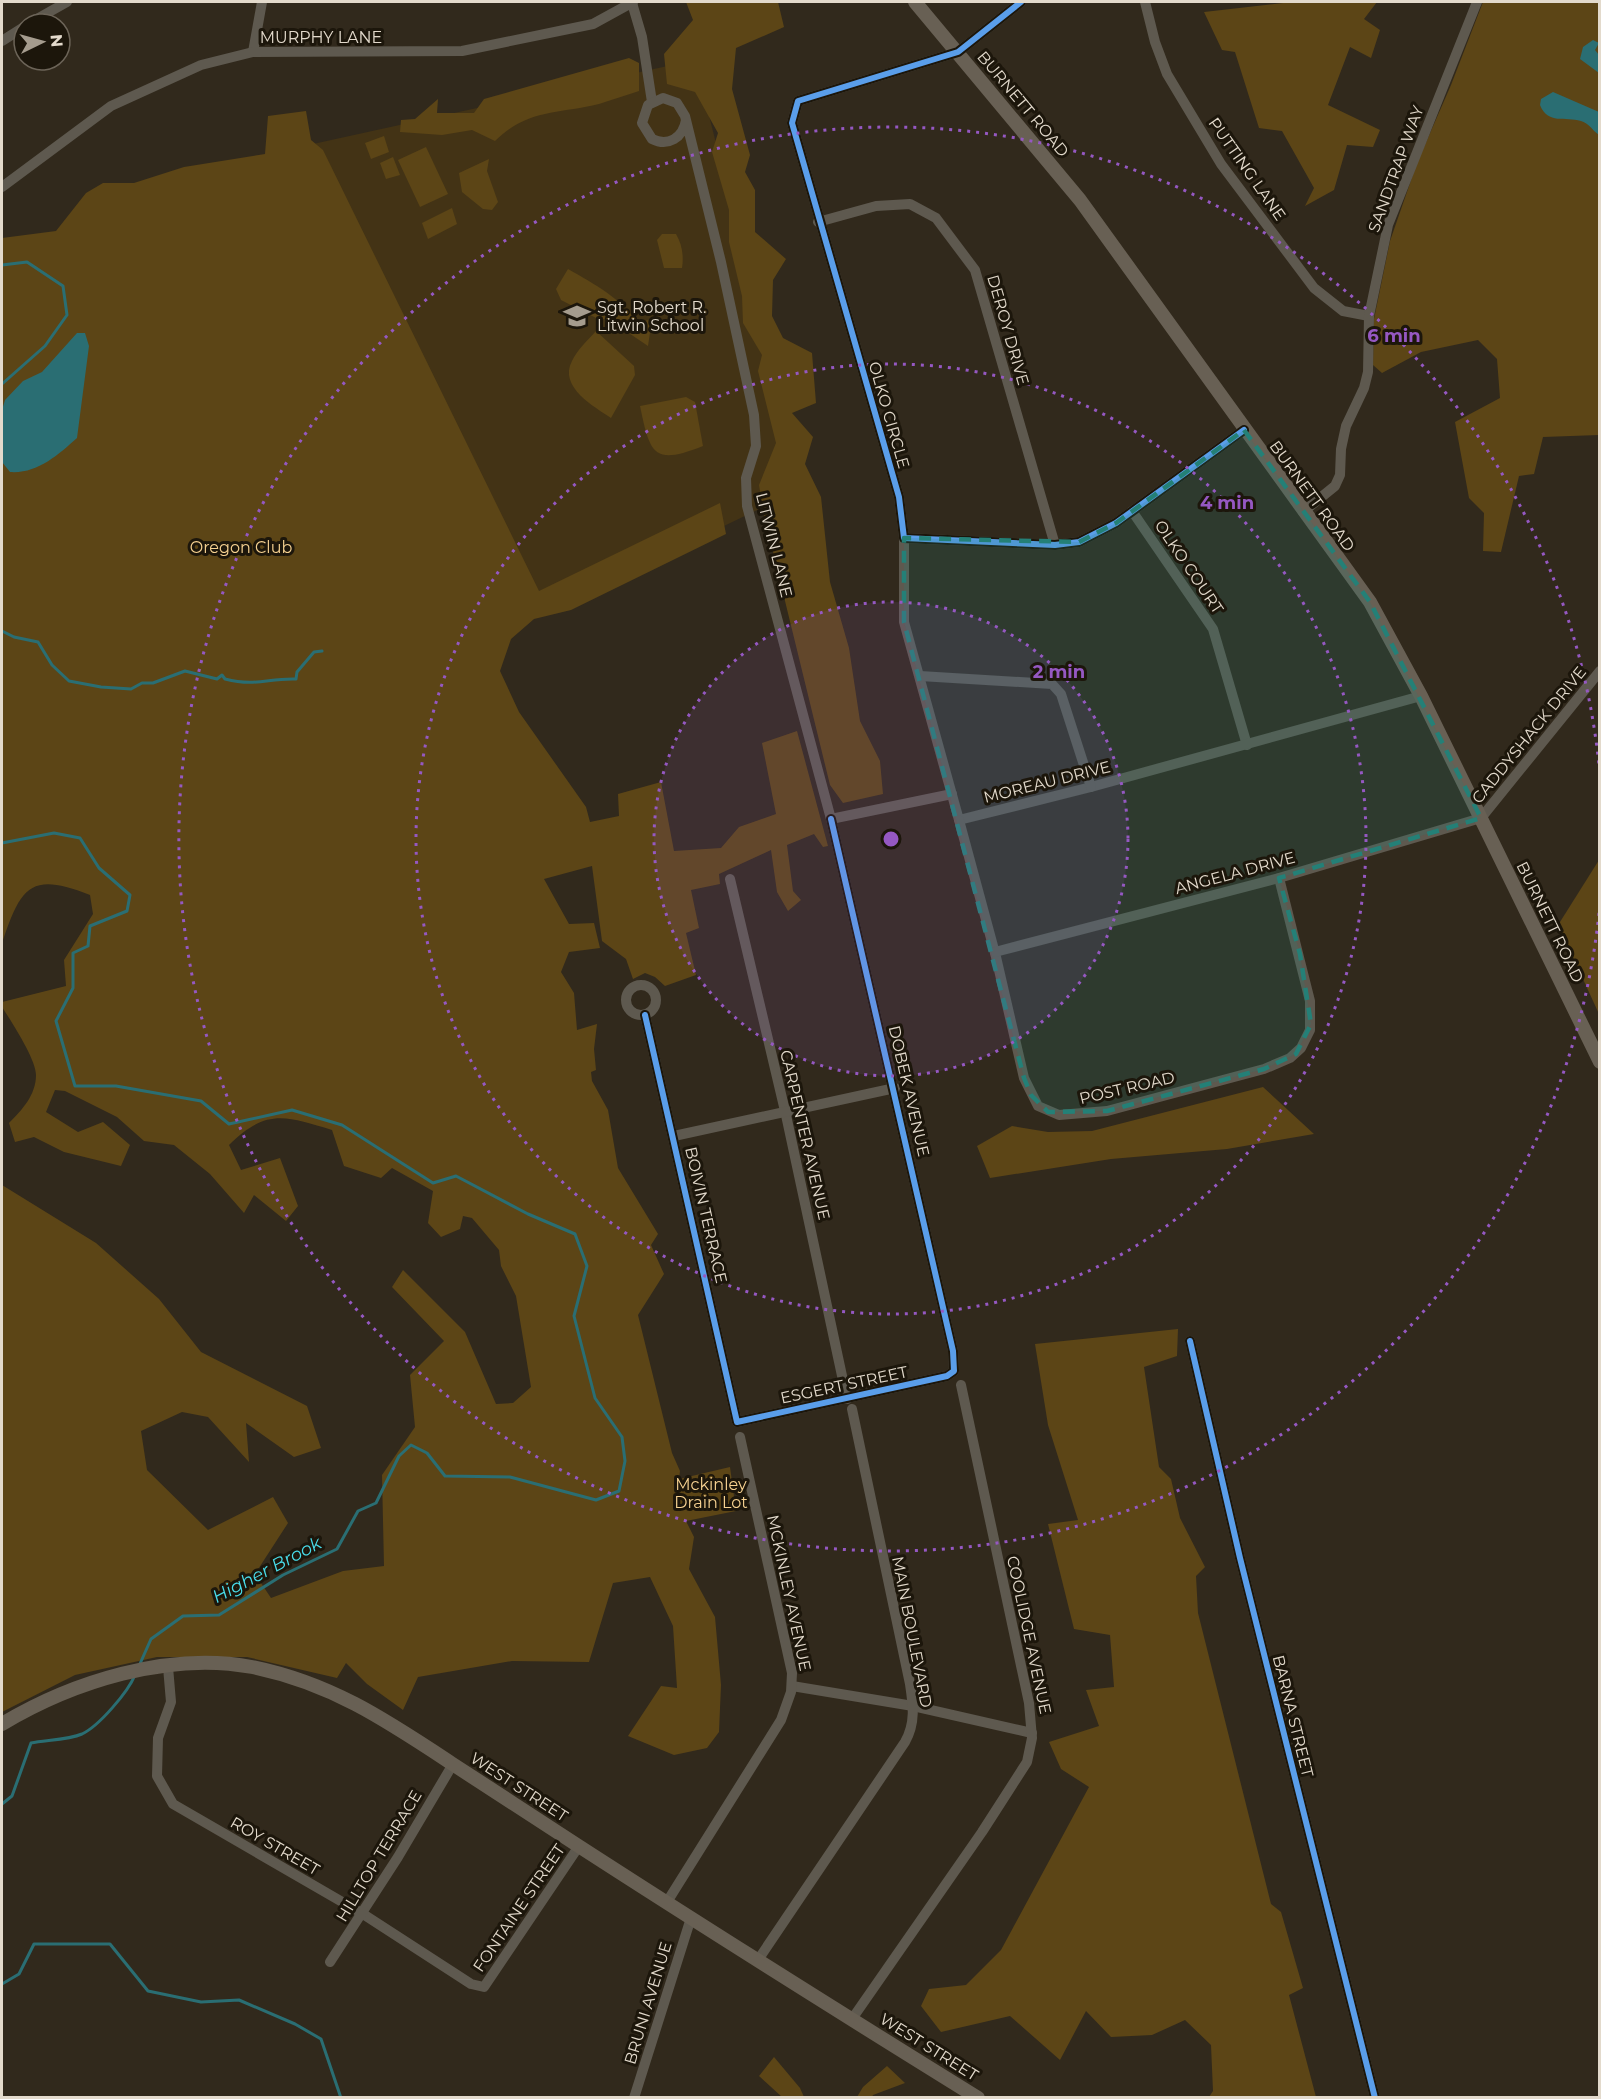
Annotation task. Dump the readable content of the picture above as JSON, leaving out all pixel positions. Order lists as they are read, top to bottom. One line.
{"streets":{"main road":["BURNETT ROAD","WEST STREET"],"street":["MURPHY LANE","PUTTING LANE","SANDTRAP WAY","DEROY DRIVE","OLKO CIRCLE","LITWIN LANE","OLKO COURT","CADDYSHACK DRIVE","MOREAU DRIVE","ANGELA DRIVE","POST ROAD","DOBEK AVENUE","CARPENTER AVENUE","BOIVIN TERRACE","ESGERT STREET","MCKINLEY AVENUE","MAIN BOULEVARD","COOLIDGE AVENUE","BARNA STREET","ROY STREET","HILLTOP TERRACE","FONTAINE STREET","BRUNI AVENUE"]},"crossings":[["BURNETT ROAD","SANDTRAP WAY"],["BURNETT ROAD","OLKO CIRCLE"],["BURNETT ROAD","CADDYSHACK DRIVE"],["BURNETT ROAD","MOREAU DRIVE"],["BURNETT ROAD","ANGELA DRIVE"],["PUTTING LANE","SANDTRAP WAY"],["DEROY DRIVE","OLKO CIRCLE"],["LITWIN LANE","DOBEK AVENUE"],["OLKO COURT","MOREAU DRIVE"],["CADDYSHACK DRIVE","ANGELA DRIVE"],["MOREAU DRIVE","POST ROAD"],["ANGELA DRIVE","POST ROAD"],["DOBEK AVENUE","ESGERT STREET"],["CARPENTER AVENUE","ESGERT STREET"],["CARPENTER AVENUE","MAIN BOULEVARD"],["BOIVIN TERRACE","ESGERT STREET"],["ESGERT STREET","MAIN BOULEVARD"],["MCKINLEY AVENUE","WEST STREET"],["MAIN BOULEVARD","WEST STREET"],["COOLIDGE AVENUE","WEST STREET"],["WEST STREET","ROY STREET"],["WEST STREET","HILLTOP TERRACE"],["WEST STREET","FONTAINE STREET"],["WEST STREET","BRUNI AVENUE"],["ROY STREET","HILLTOP TERRACE"],["ROY STREET","FONTAINE STREET"]],"water":["Higher Brook"],"parks":["Oregon Club","Mckinley Drain Lot"],"places":{"school or university":["Sgt. Robert R. Litwin School"]},"north":"right","rings":["6 min","4 min","2 min"]}
